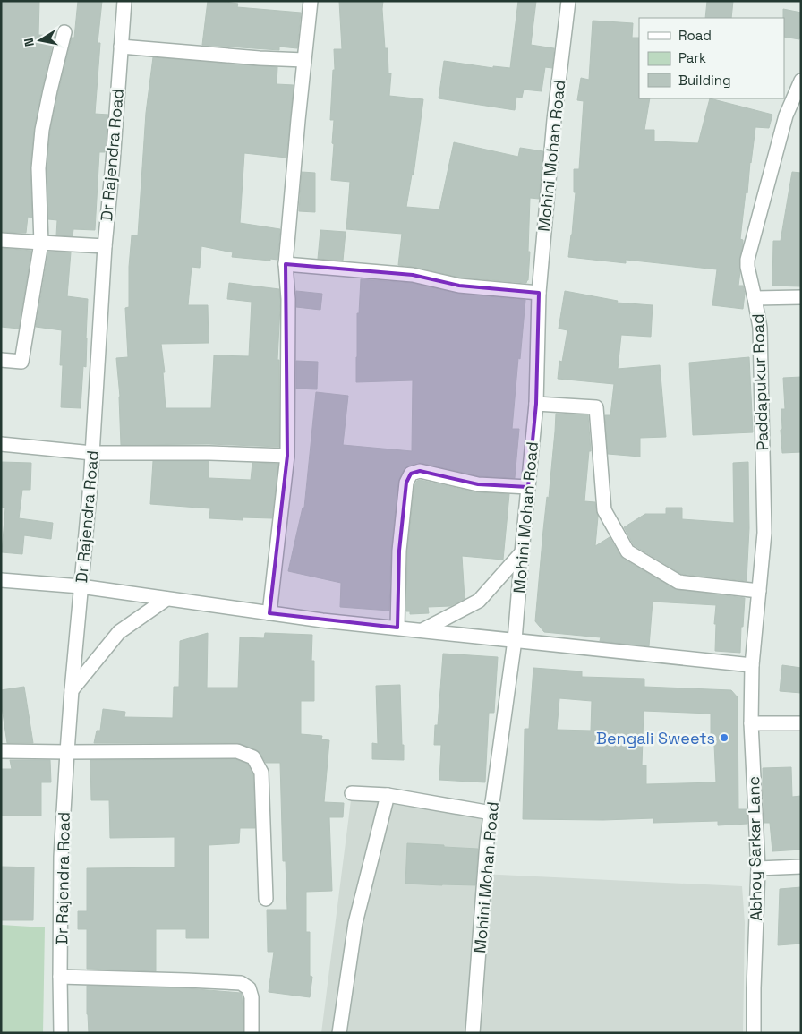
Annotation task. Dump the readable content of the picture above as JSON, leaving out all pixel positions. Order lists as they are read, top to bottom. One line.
{"streets":{"street":["Dr Rajendra Road","Mohini Mohan Road","Paddapukur Road","Abhoy Sarkar Lane"]},"crossings":[["Paddapukur Road","Abhoy Sarkar Lane"]],"places":["Bengali Sweets"],"legend":["Road","Park","Building"],"north":"left"}
